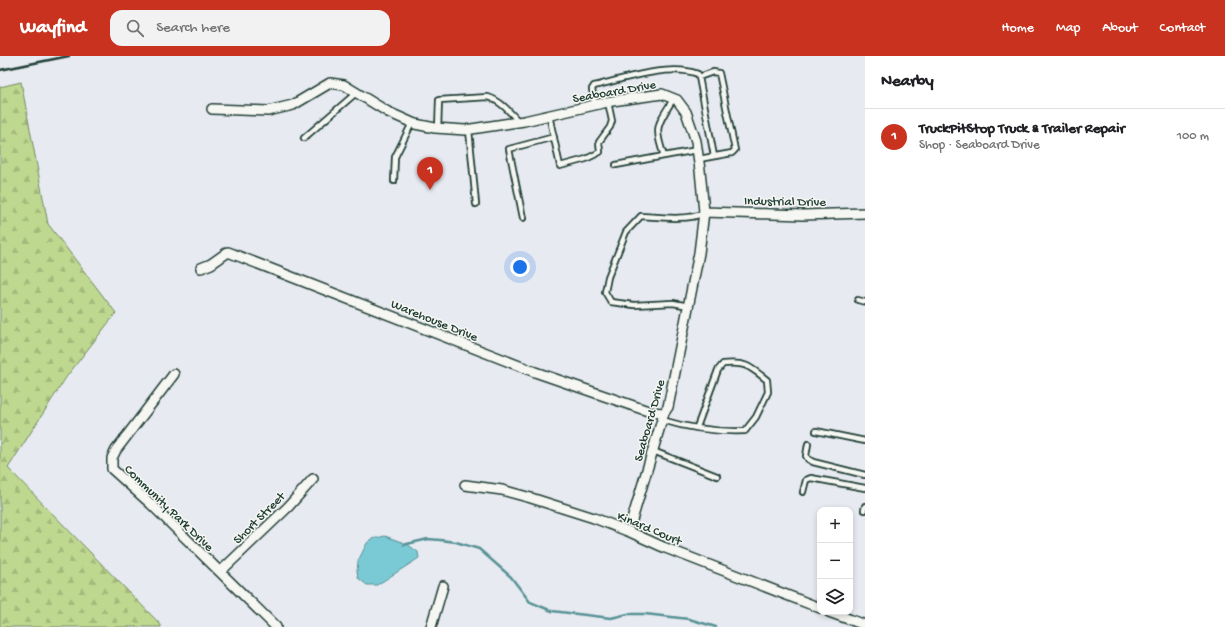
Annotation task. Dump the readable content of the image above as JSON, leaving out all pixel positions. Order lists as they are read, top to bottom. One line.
{"streets":{"street":["Seaboard Drive","Industrial Drive","Warehouse Drive","Community Park Drive","Short Street","Kinard Court"]},"crossings":[["Seaboard Drive","Industrial Drive"],["Seaboard Drive","Warehouse Drive"],["Community Park Drive","Short Street"]],"page":{"header":"Wayfind","search":"Search here","nav":["Home","Map","About","Contact"],"heading":"Nearby","list":[{"mark":"1","name":"TruckPitStop Truck & Trailer Repair","note":"Shop · Seaboard Drive","value":"100 m"}],"pins":"1","map_buttons":["+","−"]}}
